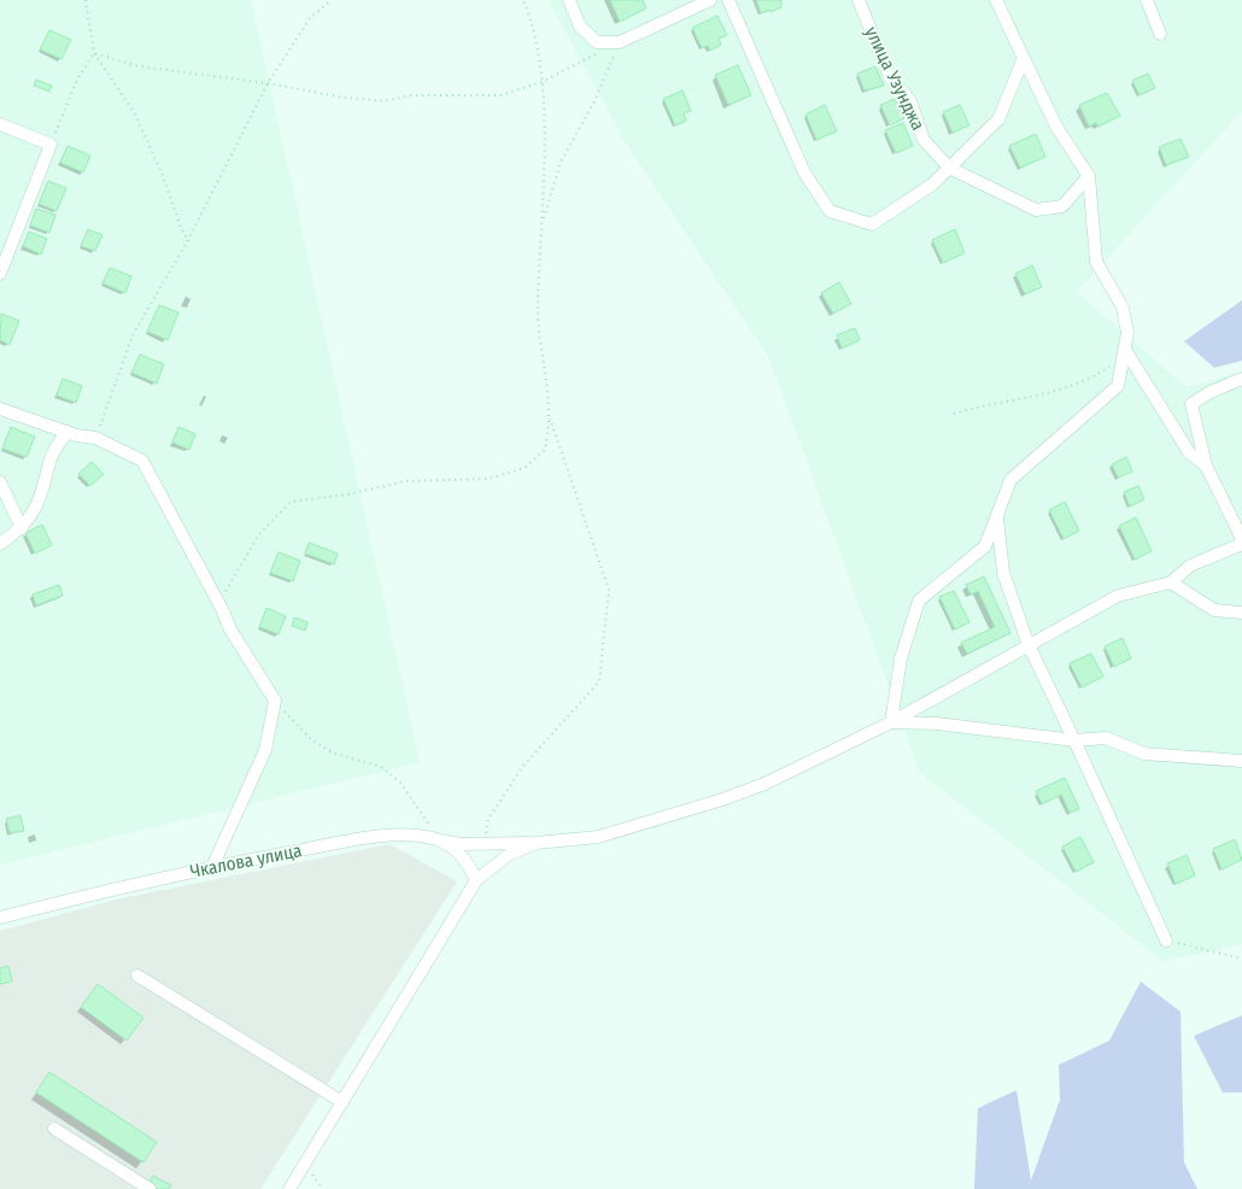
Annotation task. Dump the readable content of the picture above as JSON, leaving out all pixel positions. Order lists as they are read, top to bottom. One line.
{"streets":{"street":["улица Узунджа","Чкалова улица"]}}
